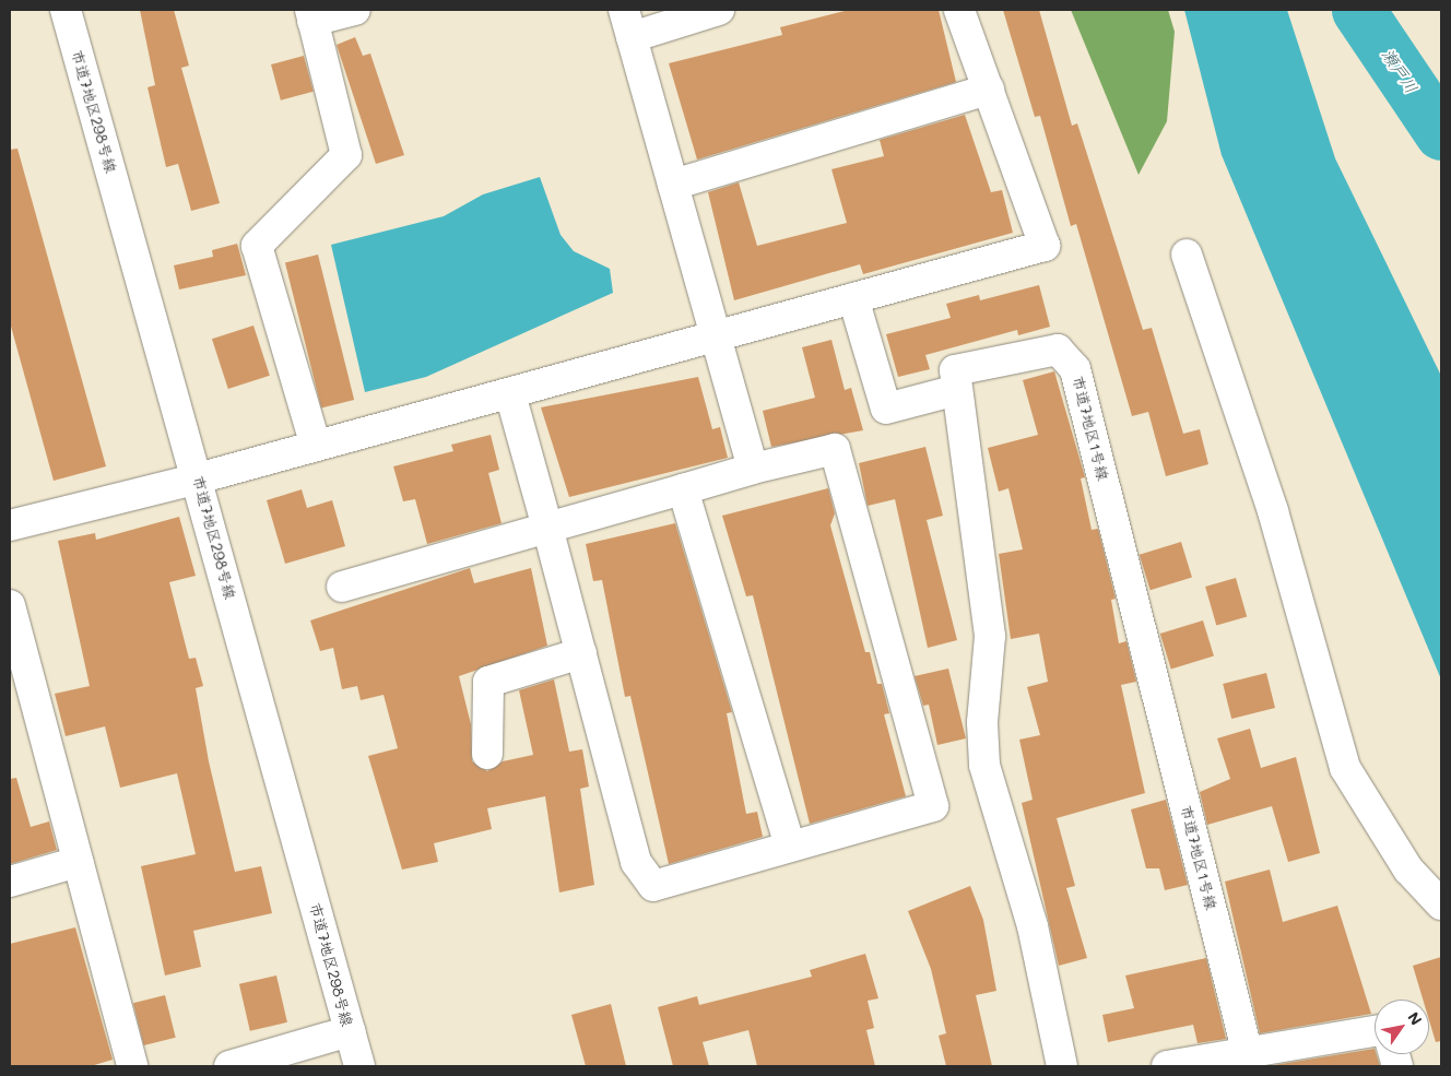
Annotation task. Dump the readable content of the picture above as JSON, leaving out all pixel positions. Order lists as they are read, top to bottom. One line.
{"streets":{"street":["市道7地区298号線","市道7地区1号線"]},"water":["瀬戸川"],"north":"top right"}
